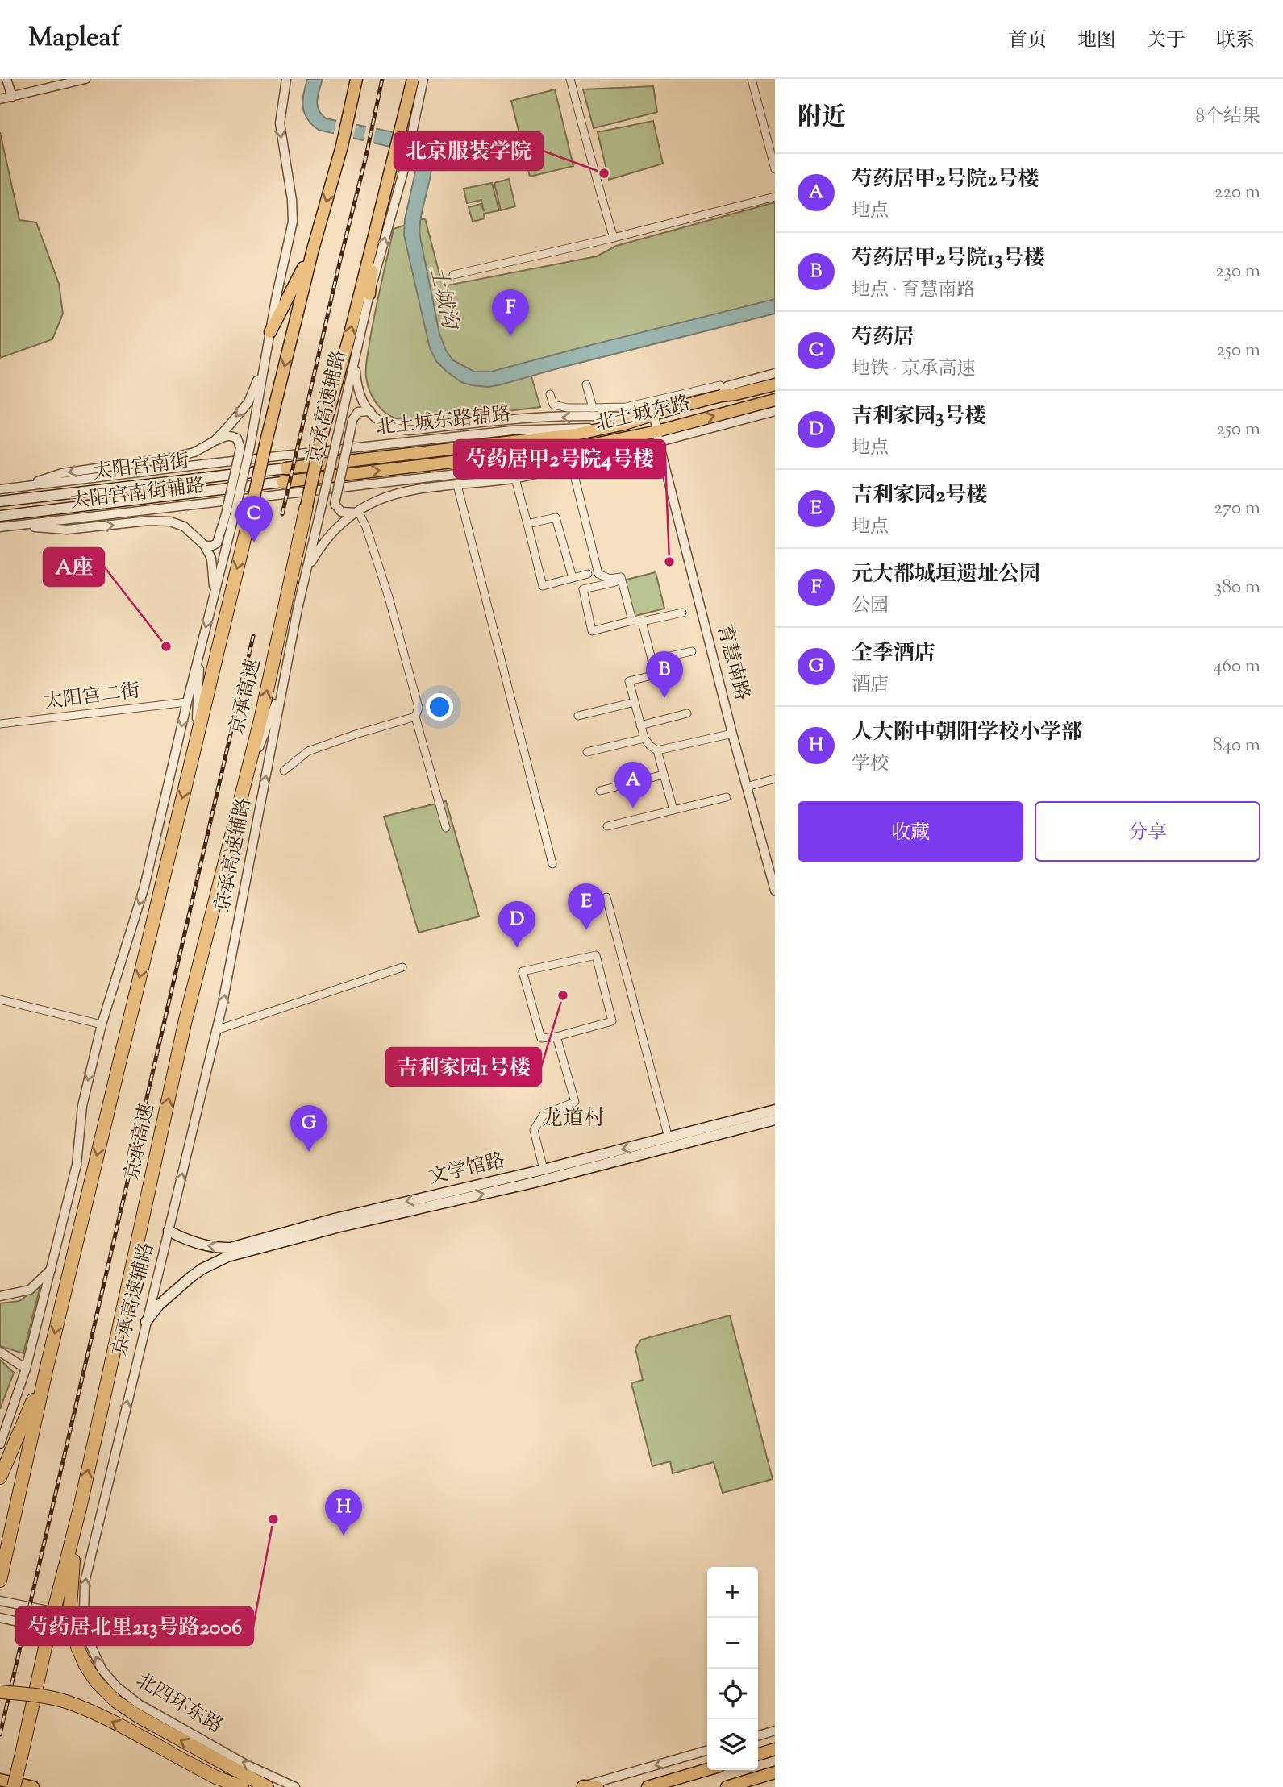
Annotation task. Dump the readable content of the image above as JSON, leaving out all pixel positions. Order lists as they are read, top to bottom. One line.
{"streets":{"highway":["京承高速"],"main road":["北土城东路","太阳宫南街","文学馆路"],"street":["京承高速辅路","北土城东路辅路","太阳宫南街辅路","育慧南路","太阳宫二街","北四环东路"]},"crossings":[["京承高速辅路","文学馆路"],["京承高速辅路","北四环东路"],["北土城东路","北土城东路辅路"],["北土城东路","太阳宫南街"],["北土城东路","太阳宫南街辅路"],["北土城东路","育慧南路"],["北土城东路辅路","太阳宫南街辅路"],["太阳宫南街","太阳宫南街辅路"]],"one_way":["京承高速辅路","北四环东路"],"districts":["龙道村"],"water":["土城沟"],"places":["北京服装学院","芍药居甲2号院4号楼","A座","吉利家园1号楼","芍药居北里213号路2006"],"page":{"header":"Mapleaf","nav":["首页","地图","关于","联系"],"heading":["附近","8个结果"],"list":[{"mark":"A","name":"芍药居甲2号院2号楼","note":"地点","value":"220 m"},{"mark":"B","name":"芍药居甲2号院13号楼","note":"地点 · 育慧南路","value":"230 m"},{"mark":"C","name":"芍药居","note":"地铁 · 京承高速","value":"250 m"},{"mark":"D","name":"吉利家园3号楼","note":"地点","value":"250 m"},{"mark":"E","name":"吉利家园2号楼","note":"地点","value":"270 m"},{"mark":"F","name":"元大都城垣遗址公园","note":"公园","value":"380 m"},{"mark":"G","name":"全季酒店","note":"酒店","value":"460 m"},{"mark":"H","name":"人大附中朝阳学校小学部","note":"学校","value":"840 m"}],"pins":["F","C","B","A","E","D","G","H"],"buttons":["收藏","分享"],"map_buttons":["+","−"]}}
